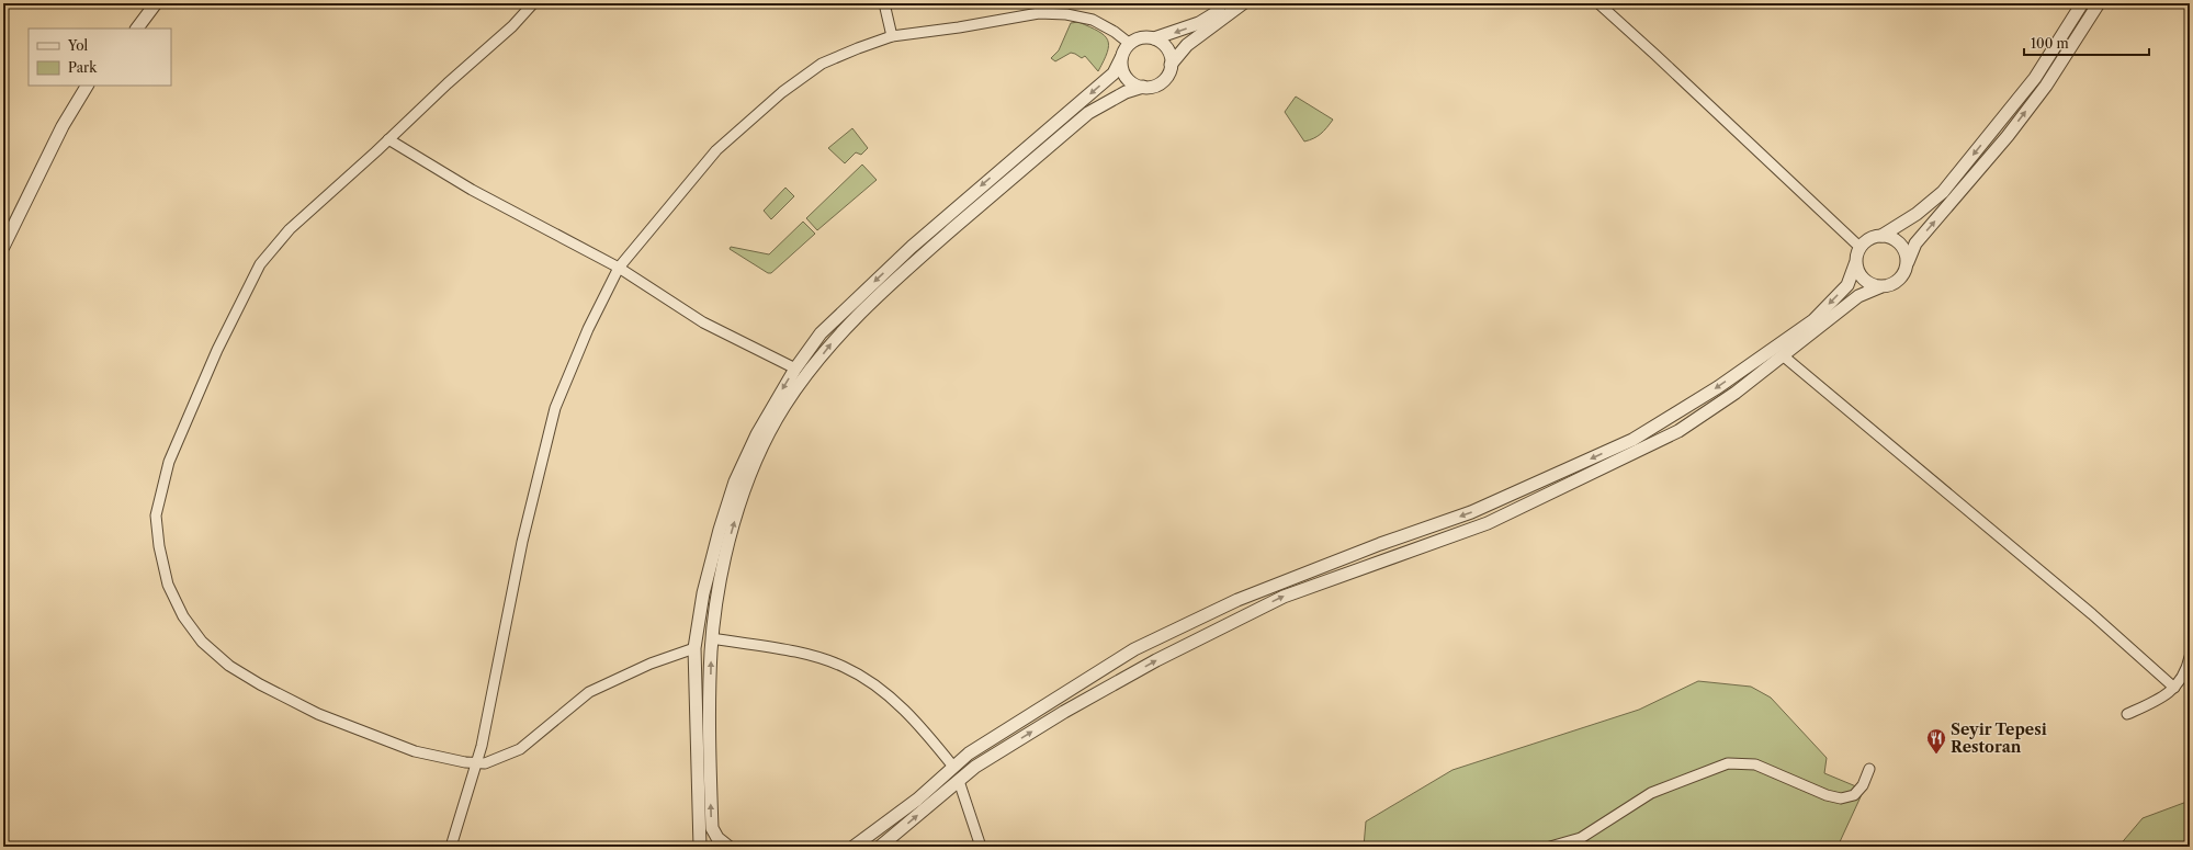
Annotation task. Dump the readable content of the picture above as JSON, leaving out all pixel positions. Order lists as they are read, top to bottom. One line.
{"places":{"restaurant":["Seyir Tepesi Restoran"]},"legend":["Yol","Park"],"scale_bar":"100 m"}
